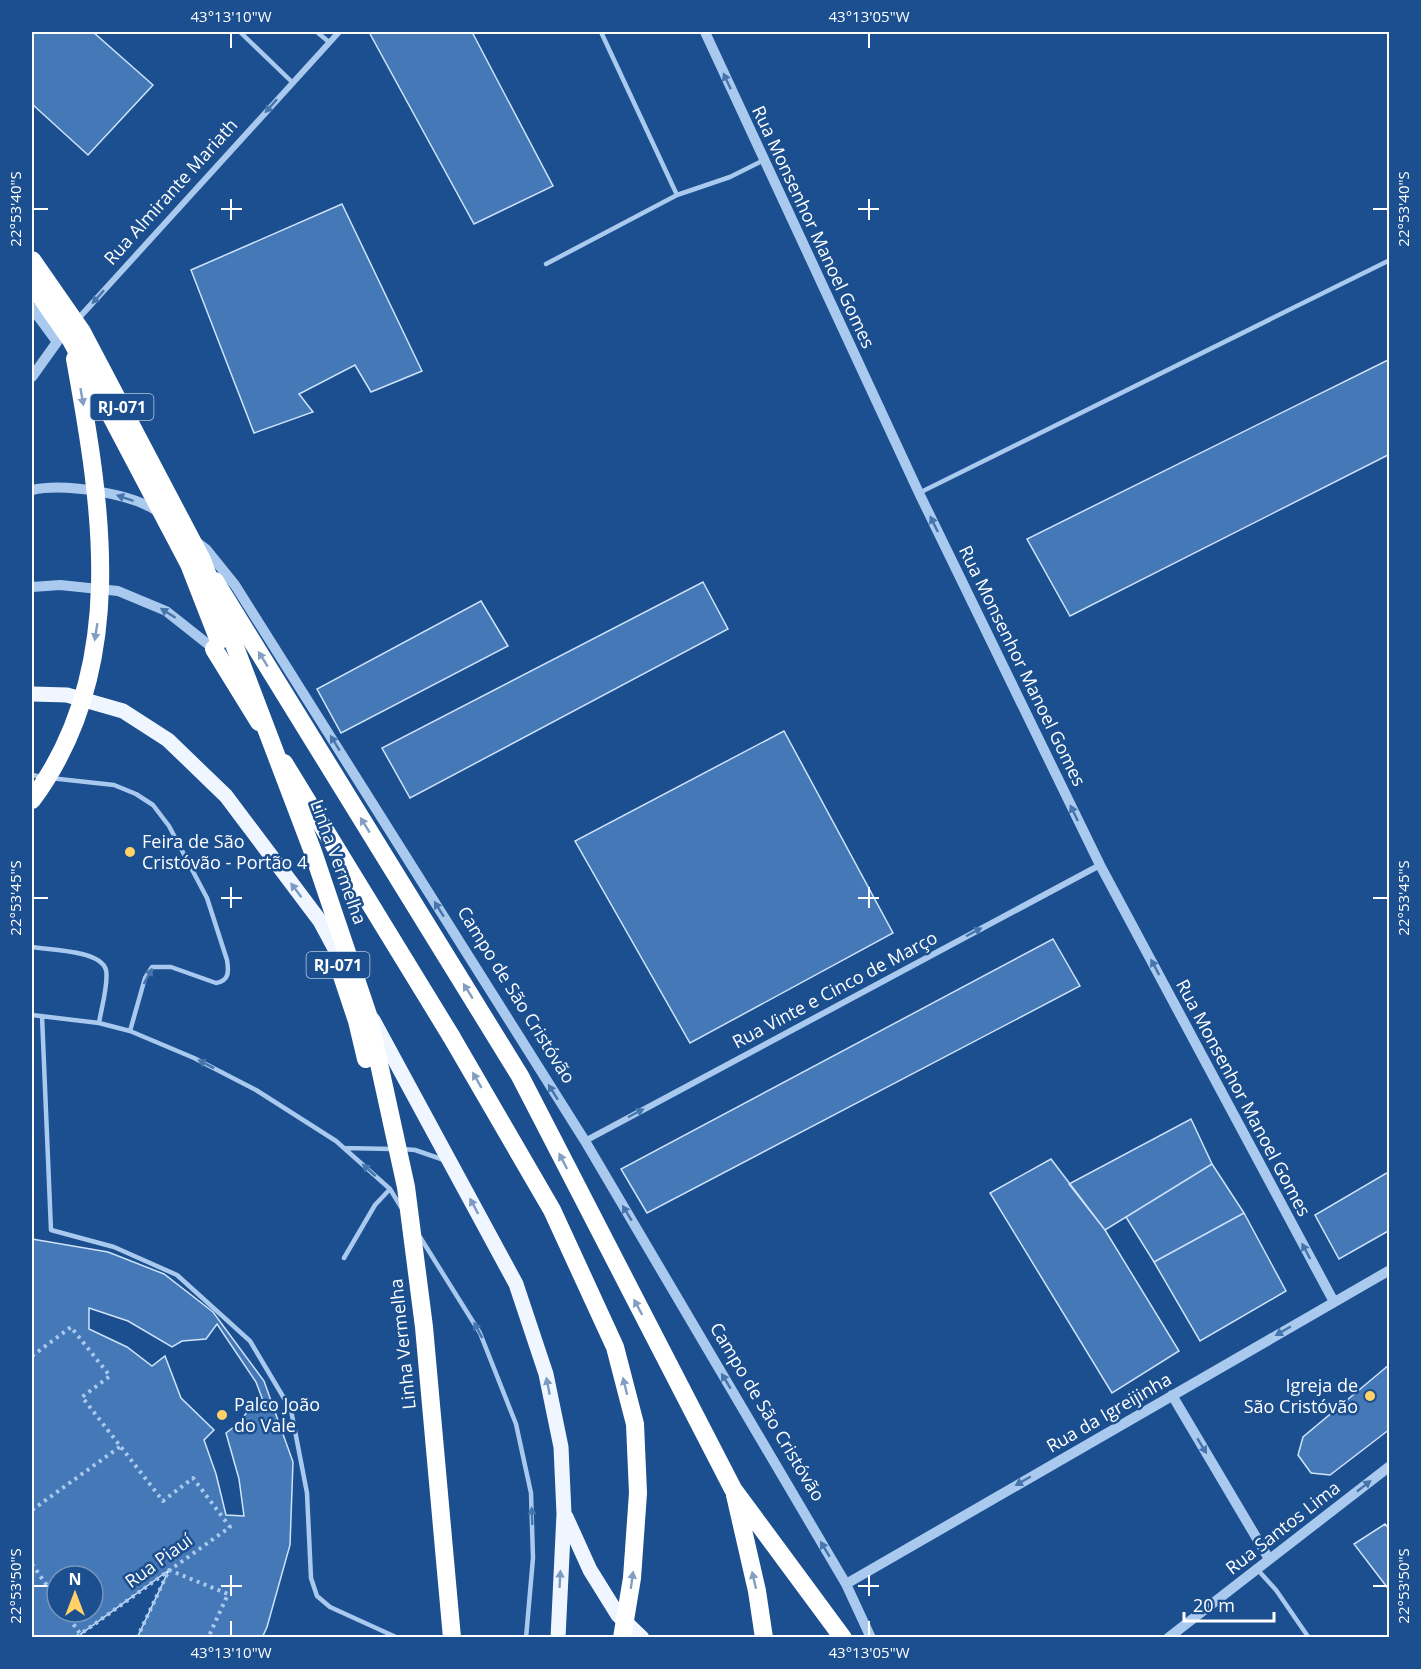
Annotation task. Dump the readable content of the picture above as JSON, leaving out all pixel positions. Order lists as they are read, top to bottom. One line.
{"streets":{"highway":["RJ-071","Linha Vermelha"],"street":["Rua Almirante Mariath","Rua Monsenhor Manoel Gomes","Rua Vinte e Cinco de Março","Campo de São Cristóvão","Rua da Igreijinha","Rua Santos Lima"],"path":["Rua Piauí"]},"crossings":[["Rua Almirante Mariath","Linha Vermelha"],["Rua Monsenhor Manoel Gomes","Rua Vinte e Cinco de Março"],["Rua Monsenhor Manoel Gomes","Rua da Igreijinha"],["Rua Vinte e Cinco de Março","Campo de São Cristóvão"],["Campo de São Cristóvão","Rua da Igreijinha"]],"one_way":["Rua Almirante Mariath","Rua Monsenhor Manoel Gomes","Rua Vinte e Cinco de Março","Campo de São Cristóvão","Rua da Igreijinha","Rua Santos Lima"],"places":["Feira de São Cristóvão - Portão 4","Igreja de São Cristóvão","Palco João do Vale"],"scale_bar":"20 m","north":"top","coordinates":["43°13'10\"W","43°13'05\"W","22°53'40\"S","22°53'45\"S","22°53'50\"S"]}
